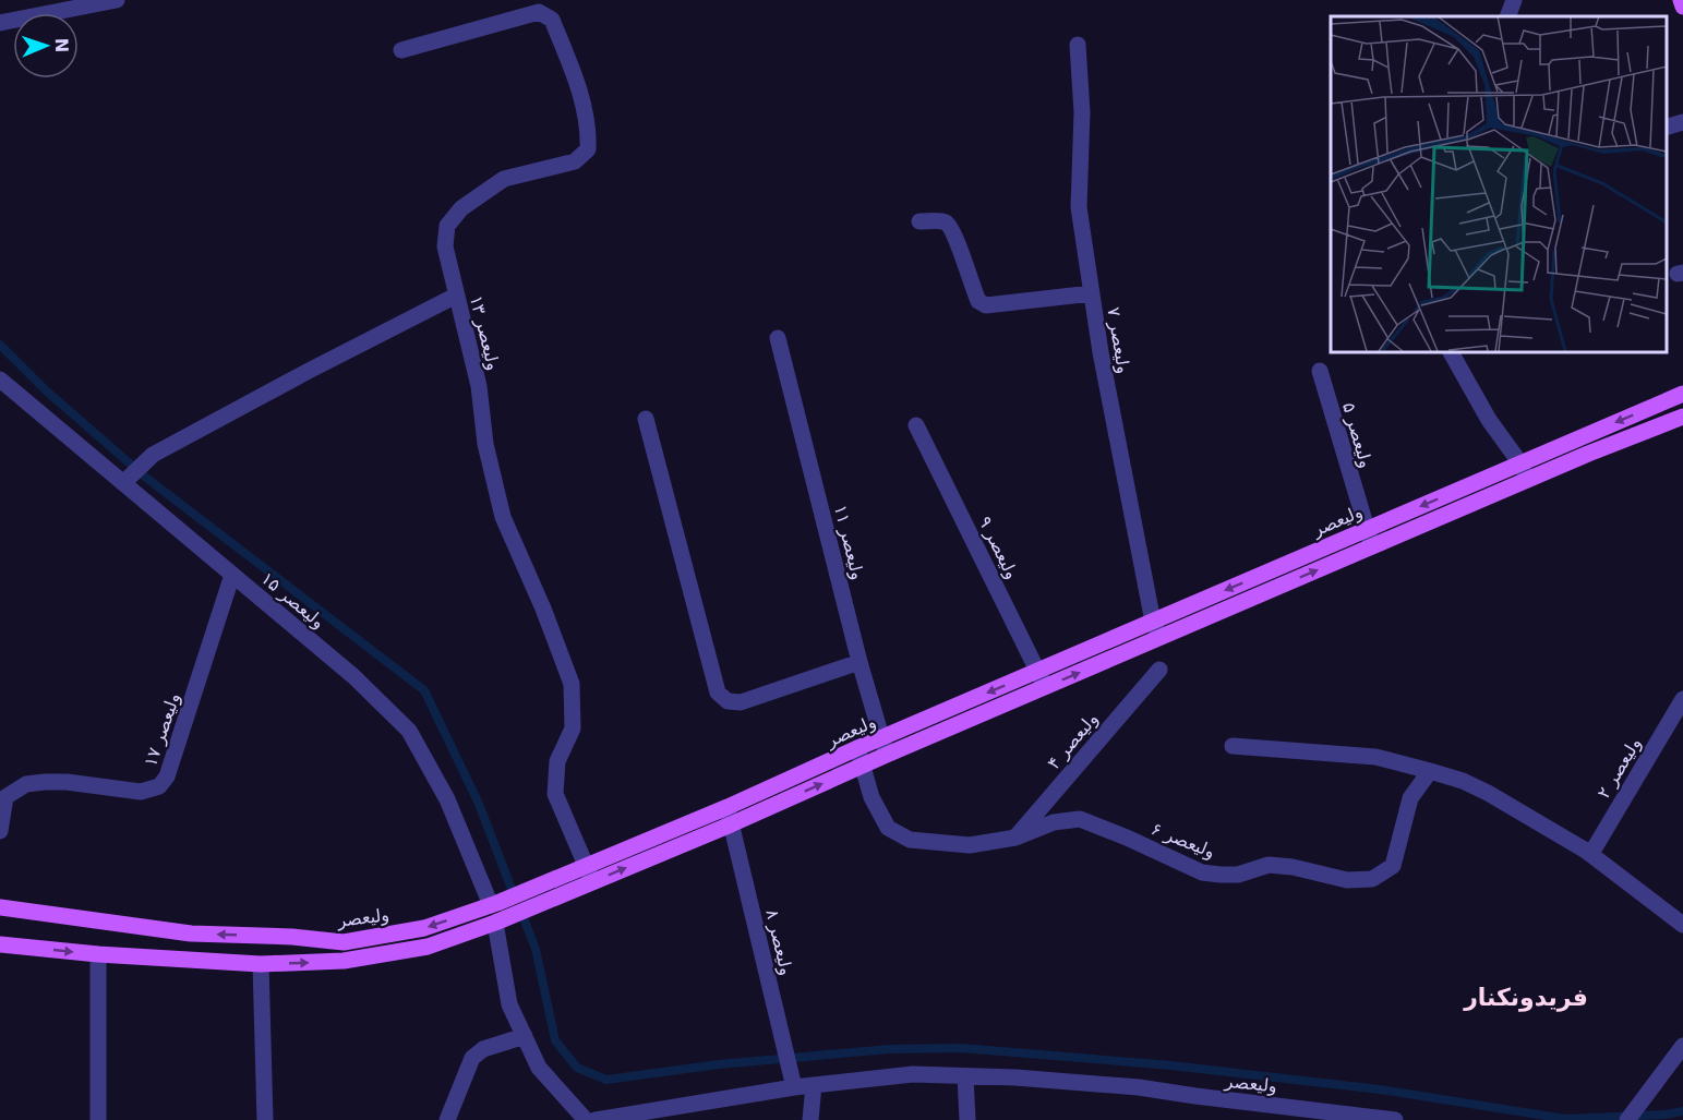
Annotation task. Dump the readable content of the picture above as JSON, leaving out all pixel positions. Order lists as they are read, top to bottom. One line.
{"streets":{"main road":["ولیعصر"],"street":["ولیعصر ۱۳","ولیعصر ۷","ولیعصر ۵","ولیعصر ۱۱","ولیعصر ۹","ولیعصر ۱۵","ولیعصر ۱۷","ولیعصر ۴","ولیعصر ۲","ولیعصر ۶","ولیعصر ۸"]},"crossings":[["ولیعصر ۱۳","ولیعصر"],["ولیعصر ۷","ولیعصر"],["ولیعصر ۵","ولیعصر"],["ولیعصر","ولیعصر ۱۱"],["ولیعصر","ولیعصر ۹"],["ولیعصر","ولیعصر ۱۵"],["ولیعصر","ولیعصر ۶"],["ولیعصر","ولیعصر ۸"],["ولیعصر ۱۵","ولیعصر ۱۷"],["ولیعصر ۴","ولیعصر ۶"]],"districts":["فریدونکنار"],"north":"right"}
